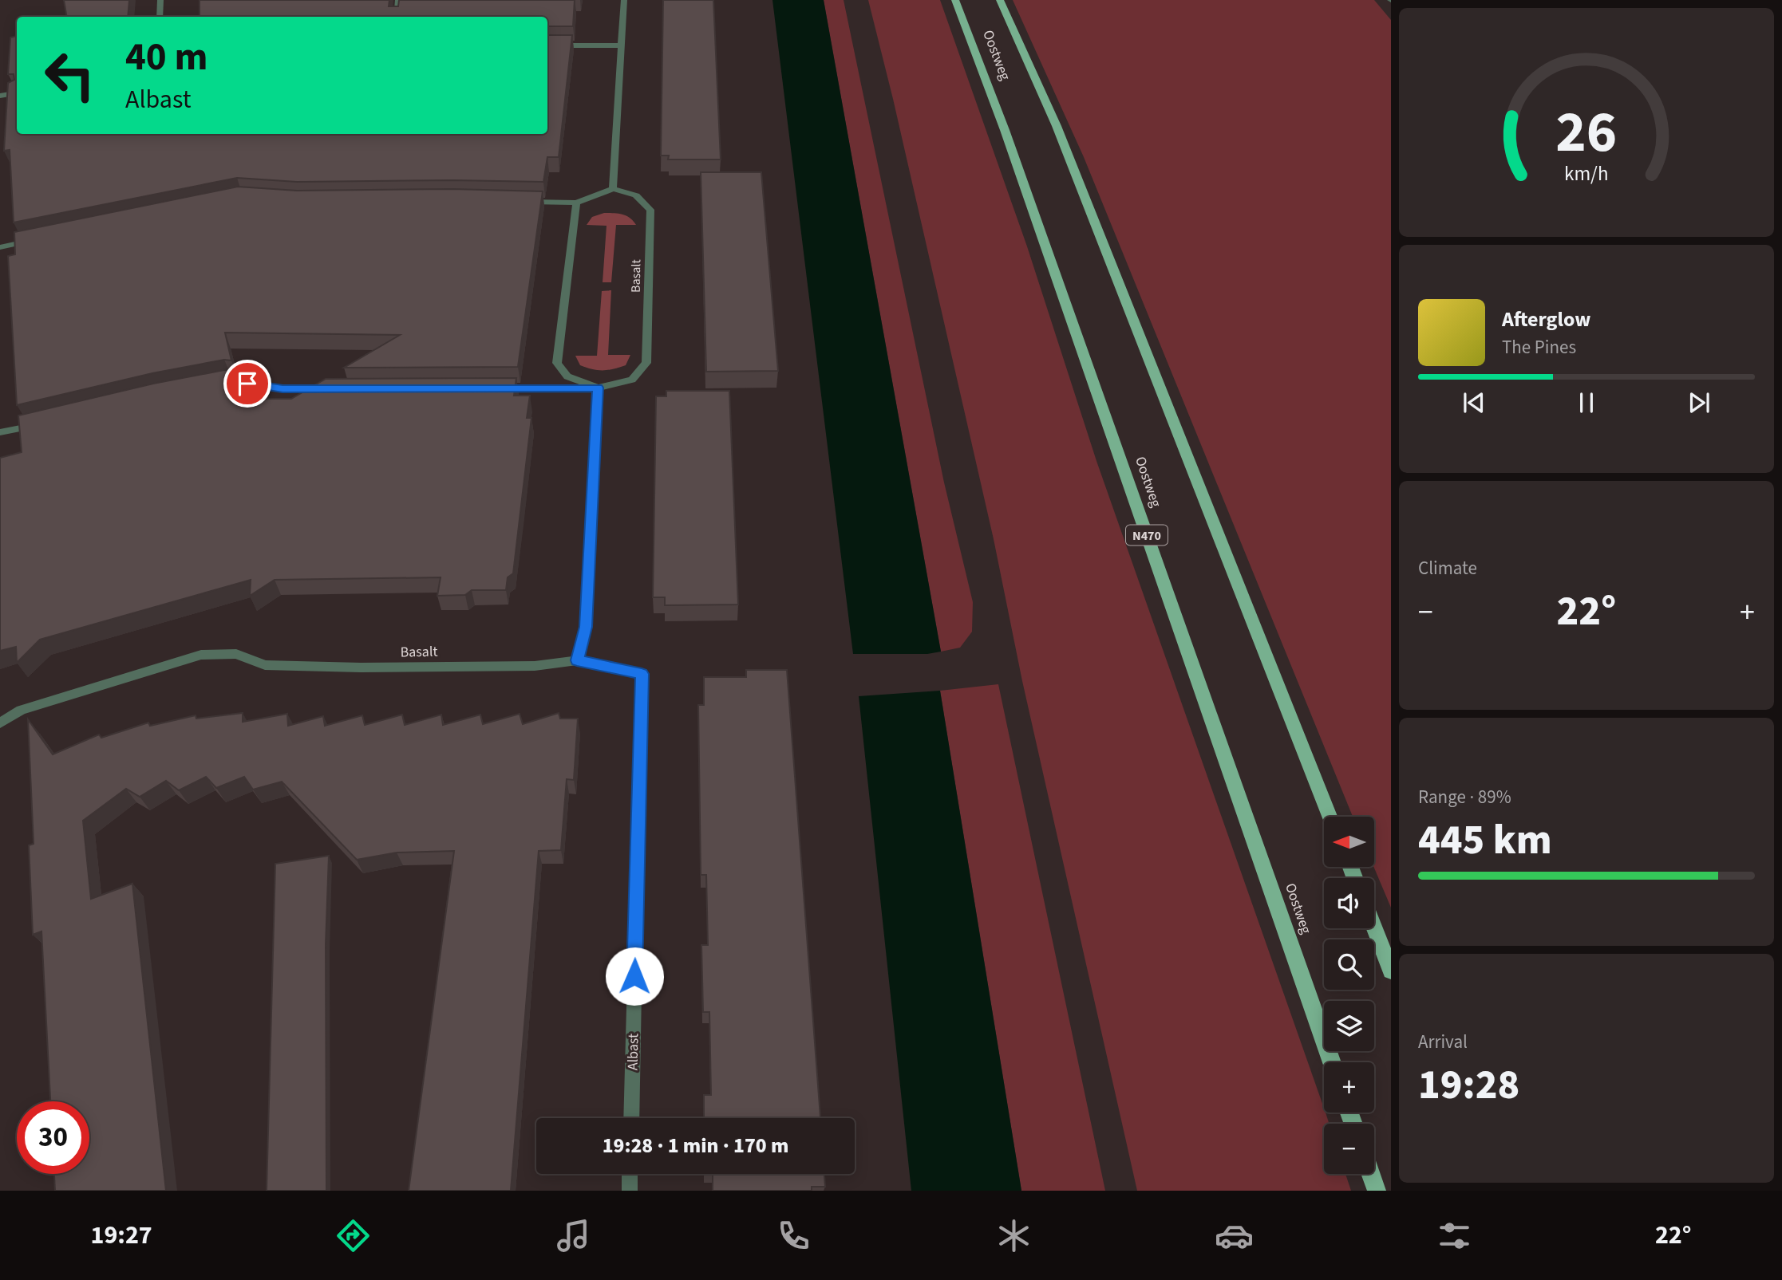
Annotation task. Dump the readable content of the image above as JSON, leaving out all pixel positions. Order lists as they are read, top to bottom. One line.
{"streets":{"main road":["Oostweg","N470"],"street":["Basalt","Albast"]},"crossings":[["Basalt","Albast"]],"north":"left","page":{"turn":["40 m","Albast"],"song":["Afterglow","The Pines"],"tile":["Climate",["Range · 89%","445 km"],["Arrival","19:28"]],"heat":["−","22°","+"],"map_buttons":["+","−"],"limit":"30","trip":"19:28 · 1 min · 170 m","tabs":["19:27","22°"],"gauge":["26","km/h"]}}
